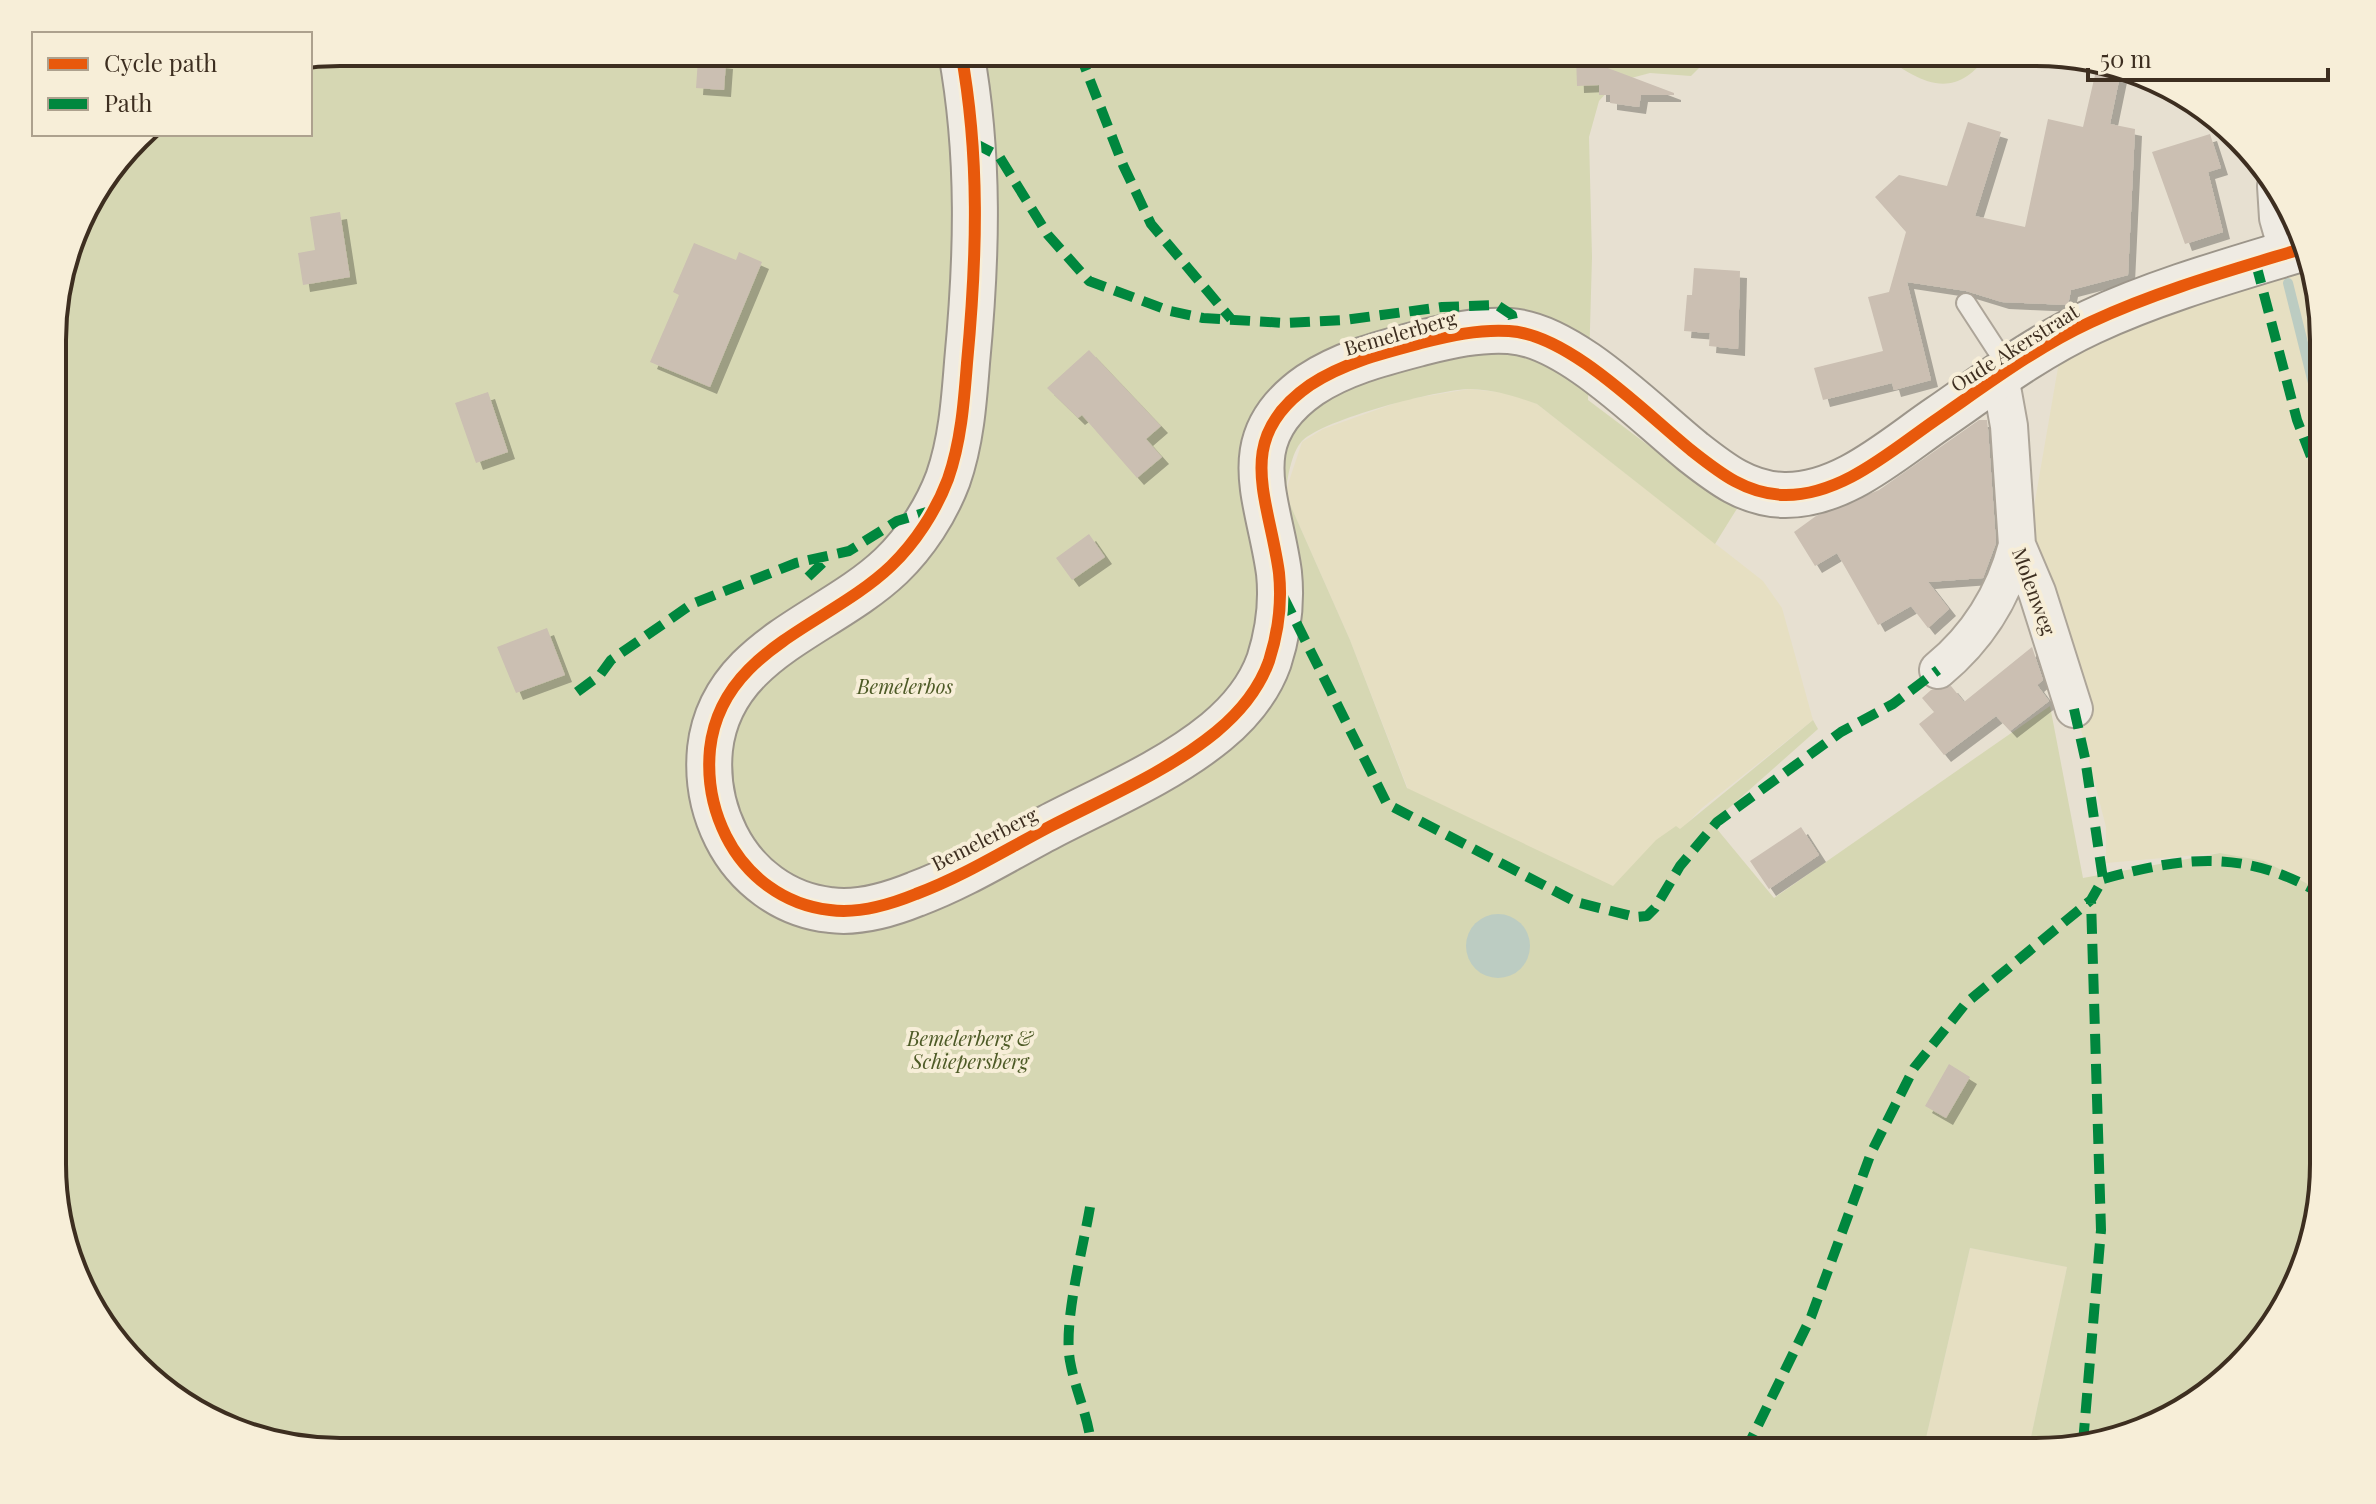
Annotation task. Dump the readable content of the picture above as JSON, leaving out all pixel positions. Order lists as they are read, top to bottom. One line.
{"streets":{"street":["Bemelerberg","Oude Akerstraat","Molenweg"]},"crossings":[["Bemelerberg","Oude Akerstraat"],["Oude Akerstraat","Molenweg"]],"parks":["Bemelerbos","Bemelerberg & Schiepersberg"],"legend":["Cycle path","Path"],"scale_bar":"50 m"}
